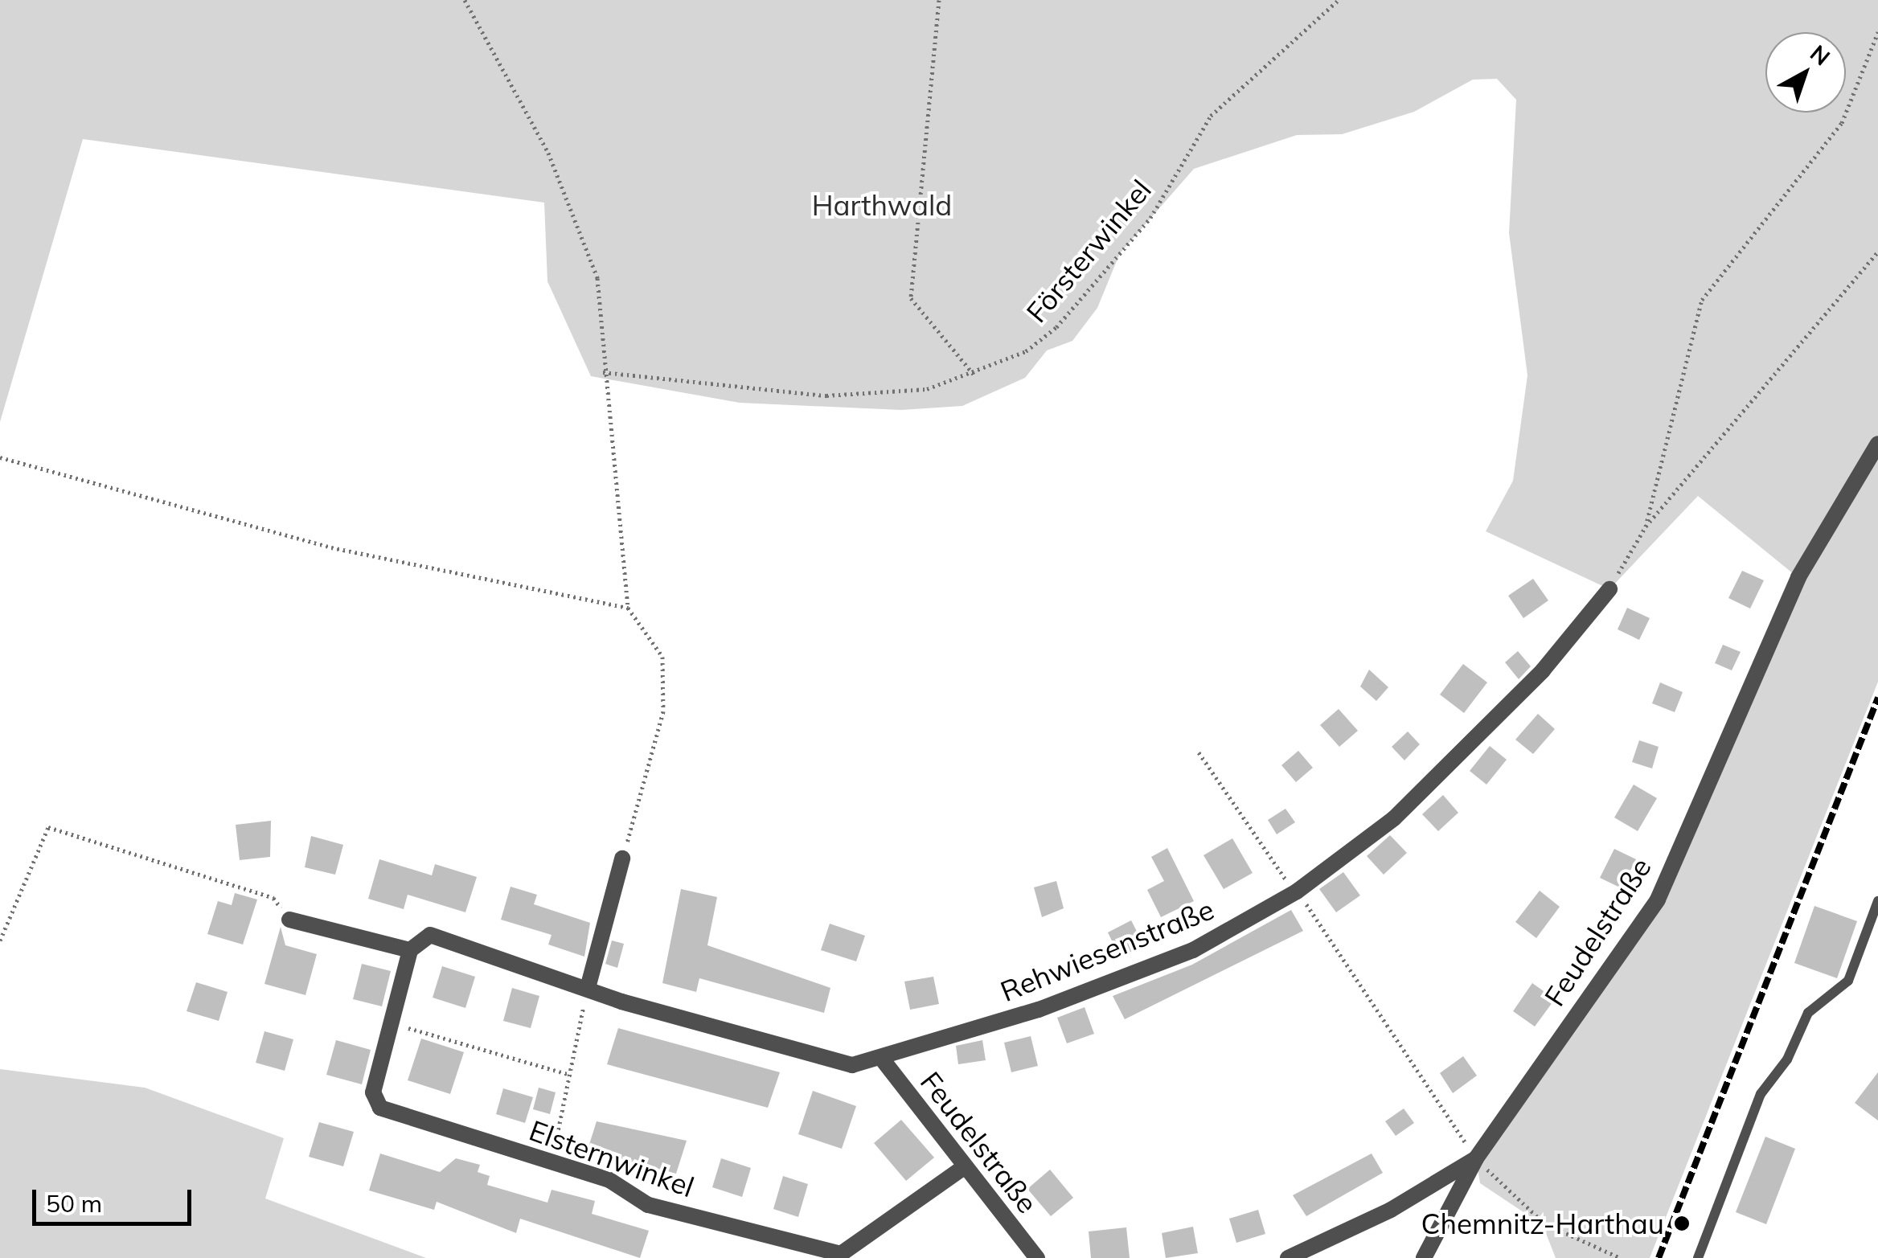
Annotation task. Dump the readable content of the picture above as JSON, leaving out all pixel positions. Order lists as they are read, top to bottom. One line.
{"streets":{"street":["Feudelstraße","Rehwiesenstraße","Elsternwinkel"],"path":["Försterwinkel"]},"crossings":[["Feudelstraße","Rehwiesenstraße"],["Feudelstraße","Elsternwinkel"]],"parks":["Harthwald"],"places":["Chemnitz-Harthau"],"scale_bar":"50 m","north":"top right"}
